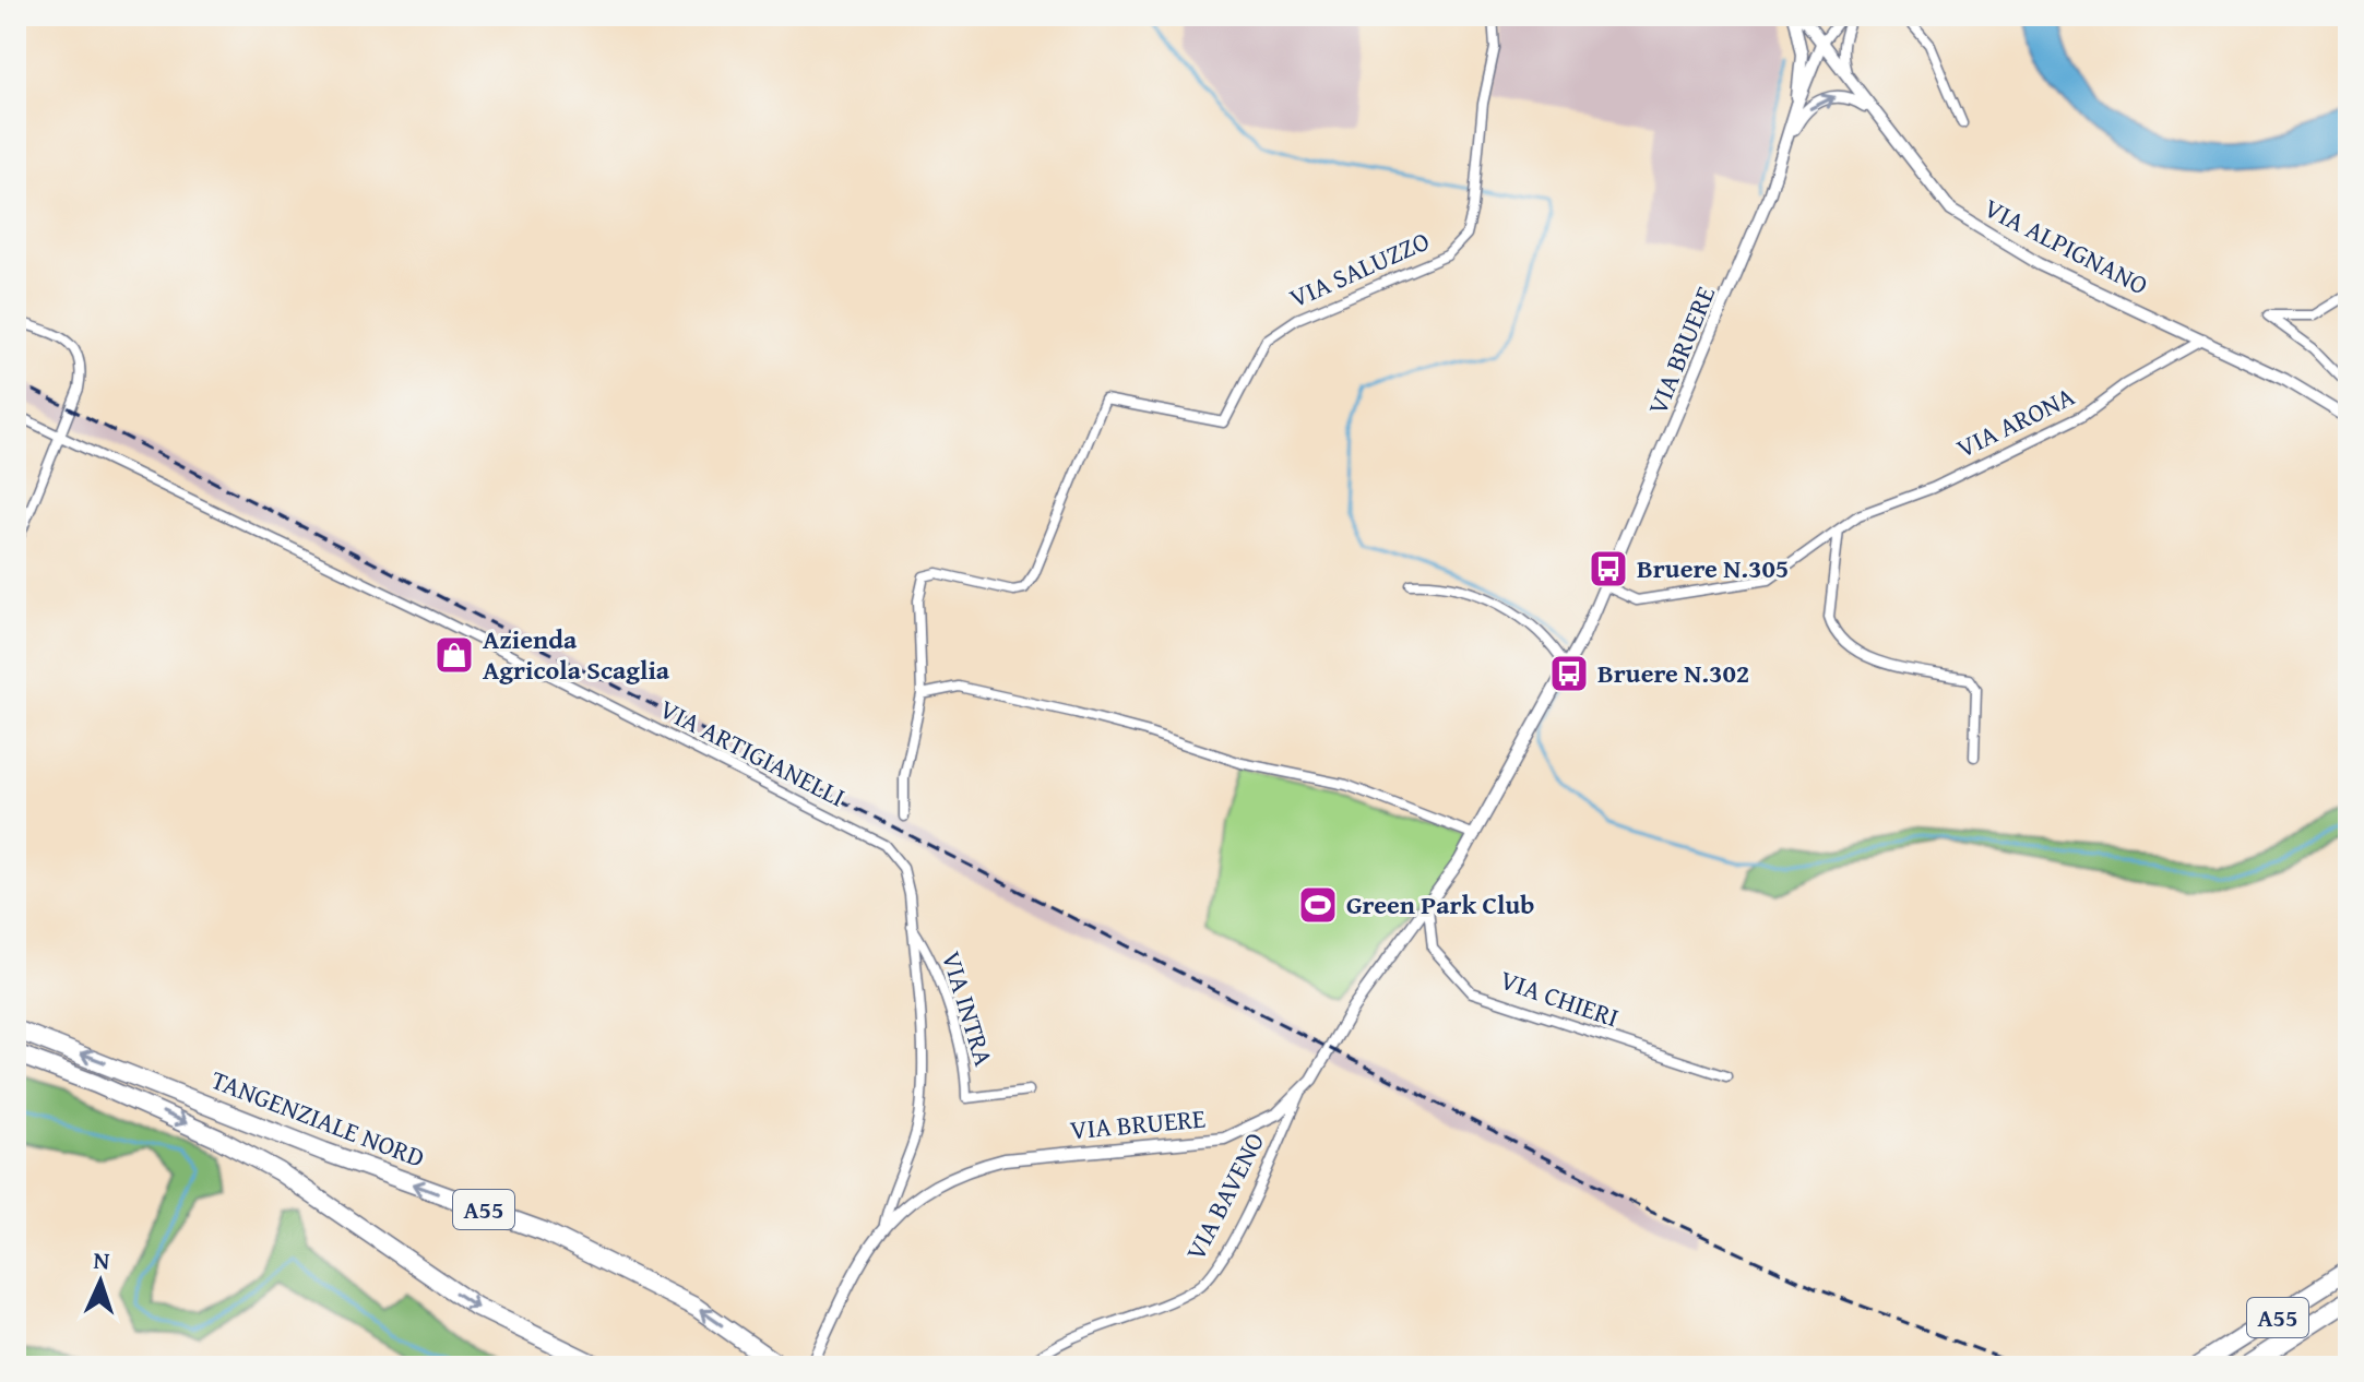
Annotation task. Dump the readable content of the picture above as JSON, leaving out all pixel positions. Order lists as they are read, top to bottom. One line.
{"streets":{"highway":["TANGENZIALE NORD","A55"],"street":["VIA ALPIGNANO","VIA SALUZZO","VIA BRUERE","VIA ARONA","VIA ARTIGIANELLI","VIA CHIERI","VIA INTRA","VIA BAVENO"]},"crossings":[["VIA ALPIGNANO","VIA BRUERE"],["VIA ALPIGNANO","VIA ARONA"],["VIA BRUERE","VIA ARONA"],["VIA BRUERE","VIA ARTIGIANELLI"],["VIA BRUERE","VIA CHIERI"],["VIA BRUERE","VIA BAVENO"],["VIA ARTIGIANELLI","VIA INTRA"]],"places":{"bus stop":["Bruere N.305","Bruere N.302"],"shop":["Azienda Agricola Scaglia"],"sports":["Green Park Club"]},"north":"top"}
